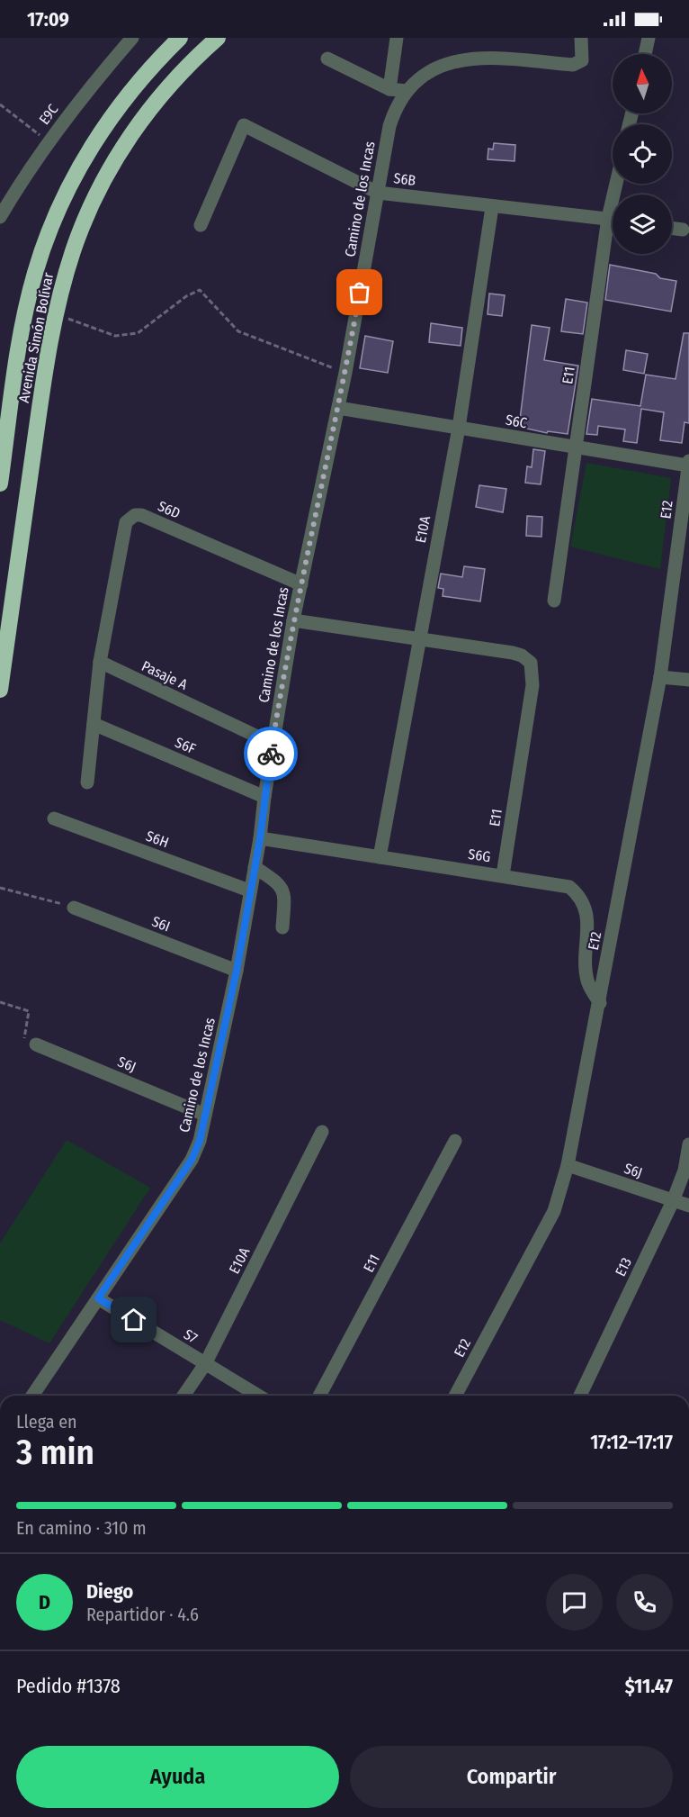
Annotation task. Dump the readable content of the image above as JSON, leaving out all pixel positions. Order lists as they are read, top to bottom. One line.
{"streets":{"highway":["Avenida Simón Bolívar"],"street":["E9C","S6B","Camino de los Incas","E11","S6C","S6D","E12","E10A","Pasaje A","S6F","S6H","S6G","S6I","S6J","E13","S7"]},"crossings":[["S6B","Camino de los Incas"],["S6B","E11"],["S6B","E10A"],["Camino de los Incas","S6C"],["Camino de los Incas","S6D"],["Camino de los Incas","Pasaje A"],["Camino de los Incas","S6F"],["Camino de los Incas","S6H"],["Camino de los Incas","S6G"],["Camino de los Incas","S6I"],["Camino de los Incas","S6J"],["Camino de los Incas","S7"],["E11","S6C"],["E11","E10A"],["E11","S6G"],["S6C","E12"],["S6C","E10A"],["S6D","Pasaje A"],["E12","S6G"],["E12","S6J"],["E10A","S6G"],["E10A","S7"],["S6J","E13"]],"north":"top","page":{"status":"17:09","heading":["3 min","Llega en","17:12–17:17"],"panel":["Diego","Repartidor · 4.6","Pedido #1378","$11.47"],"bar":"En camino · 310 m","round":"D","buttons":["Ayuda","Compartir"]}}
